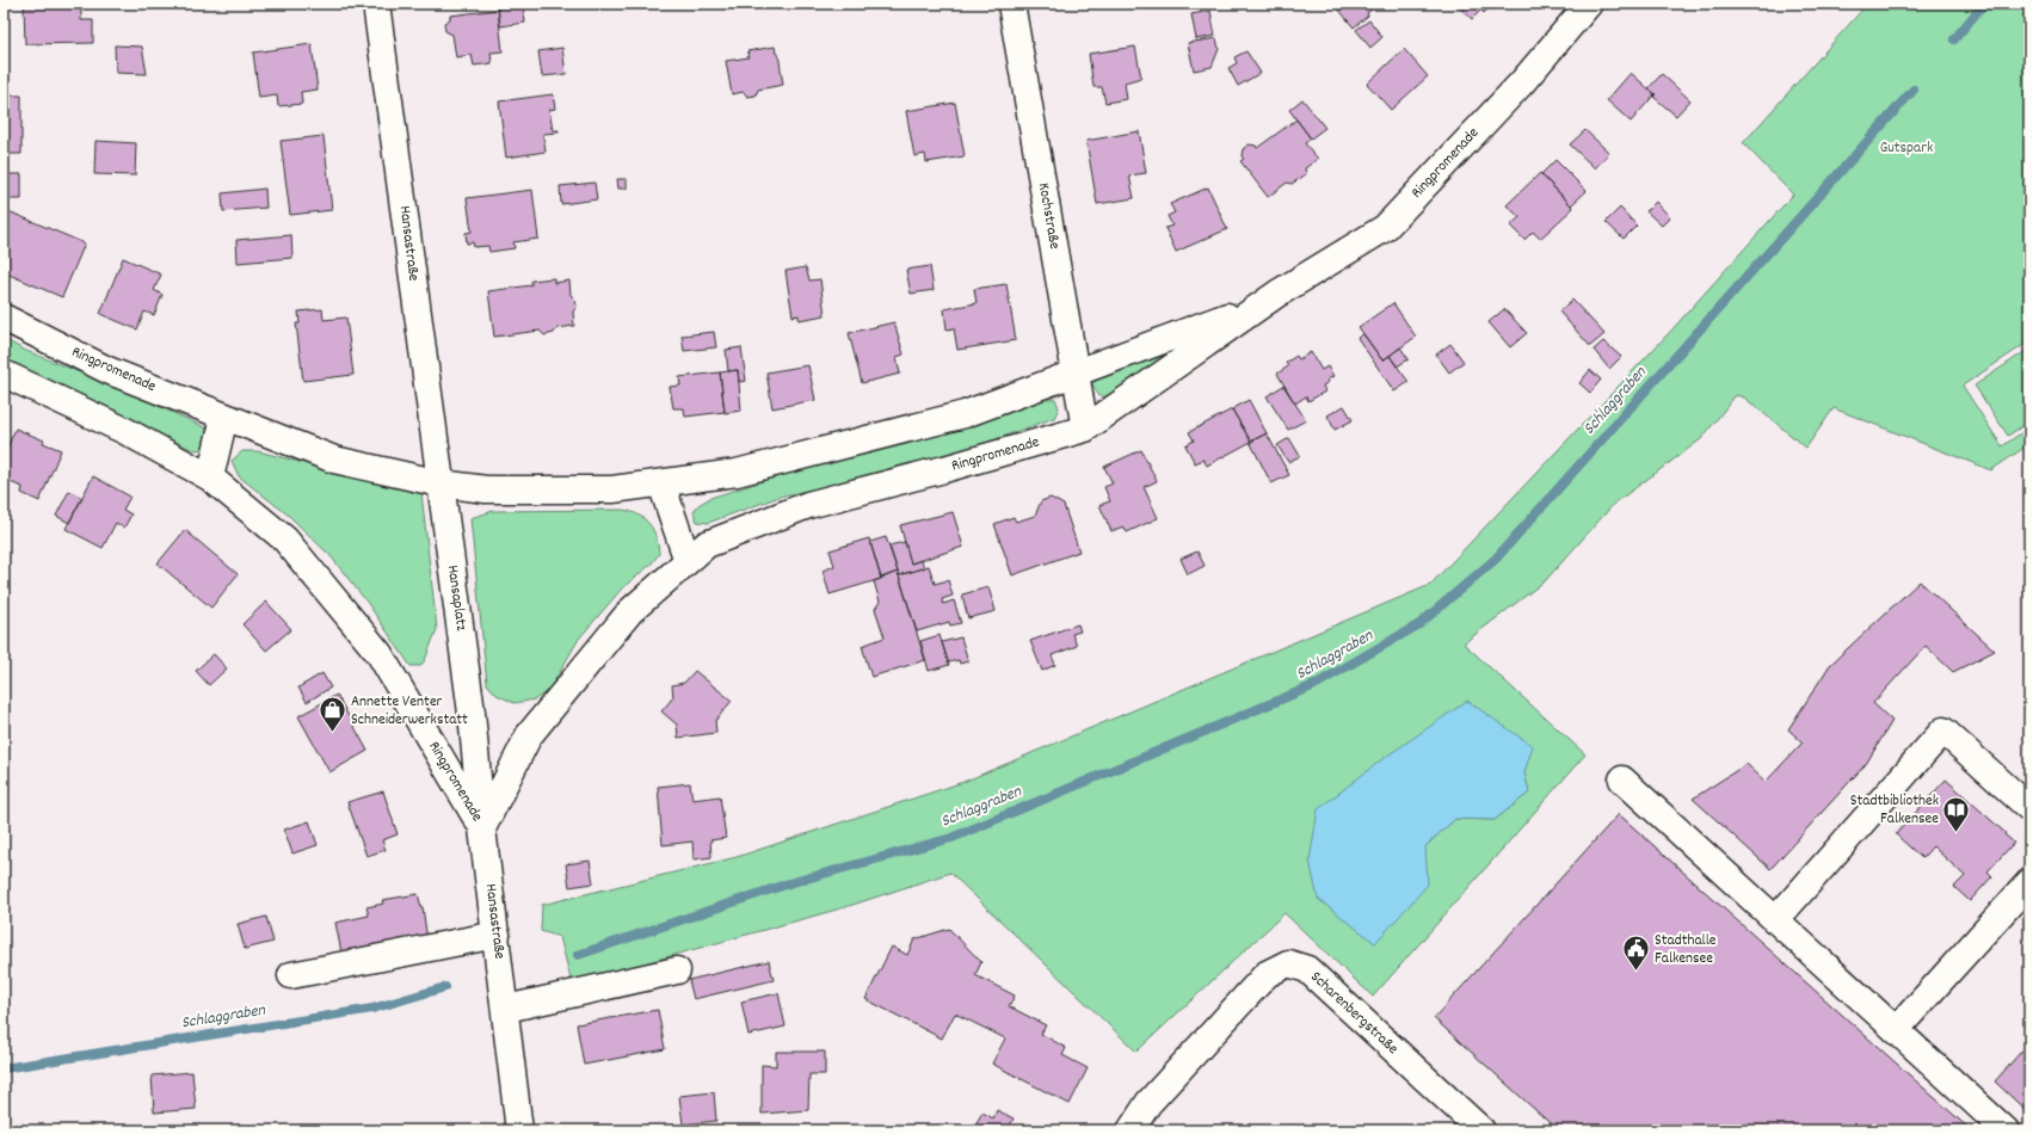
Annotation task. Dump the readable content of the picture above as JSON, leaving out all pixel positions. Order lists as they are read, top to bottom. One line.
{"streets":{"street":["Ringpromenade","Kochstraße","Hansastraße","Hansaplatz","Scharenbergstraße"]},"crossings":[["Ringpromenade","Kochstraße"],["Ringpromenade","Hansastraße"],["Ringpromenade","Hansaplatz"],["Hansastraße","Hansaplatz"]],"water":["Schlaggraben"],"parks":["Gutspark"],"places":{"shop":["Annette Venter Schneiderwerkstatt"],"library":["Stadtbibliothek Falkensee"],"public building":["Stadthalle Falkensee"]}}
